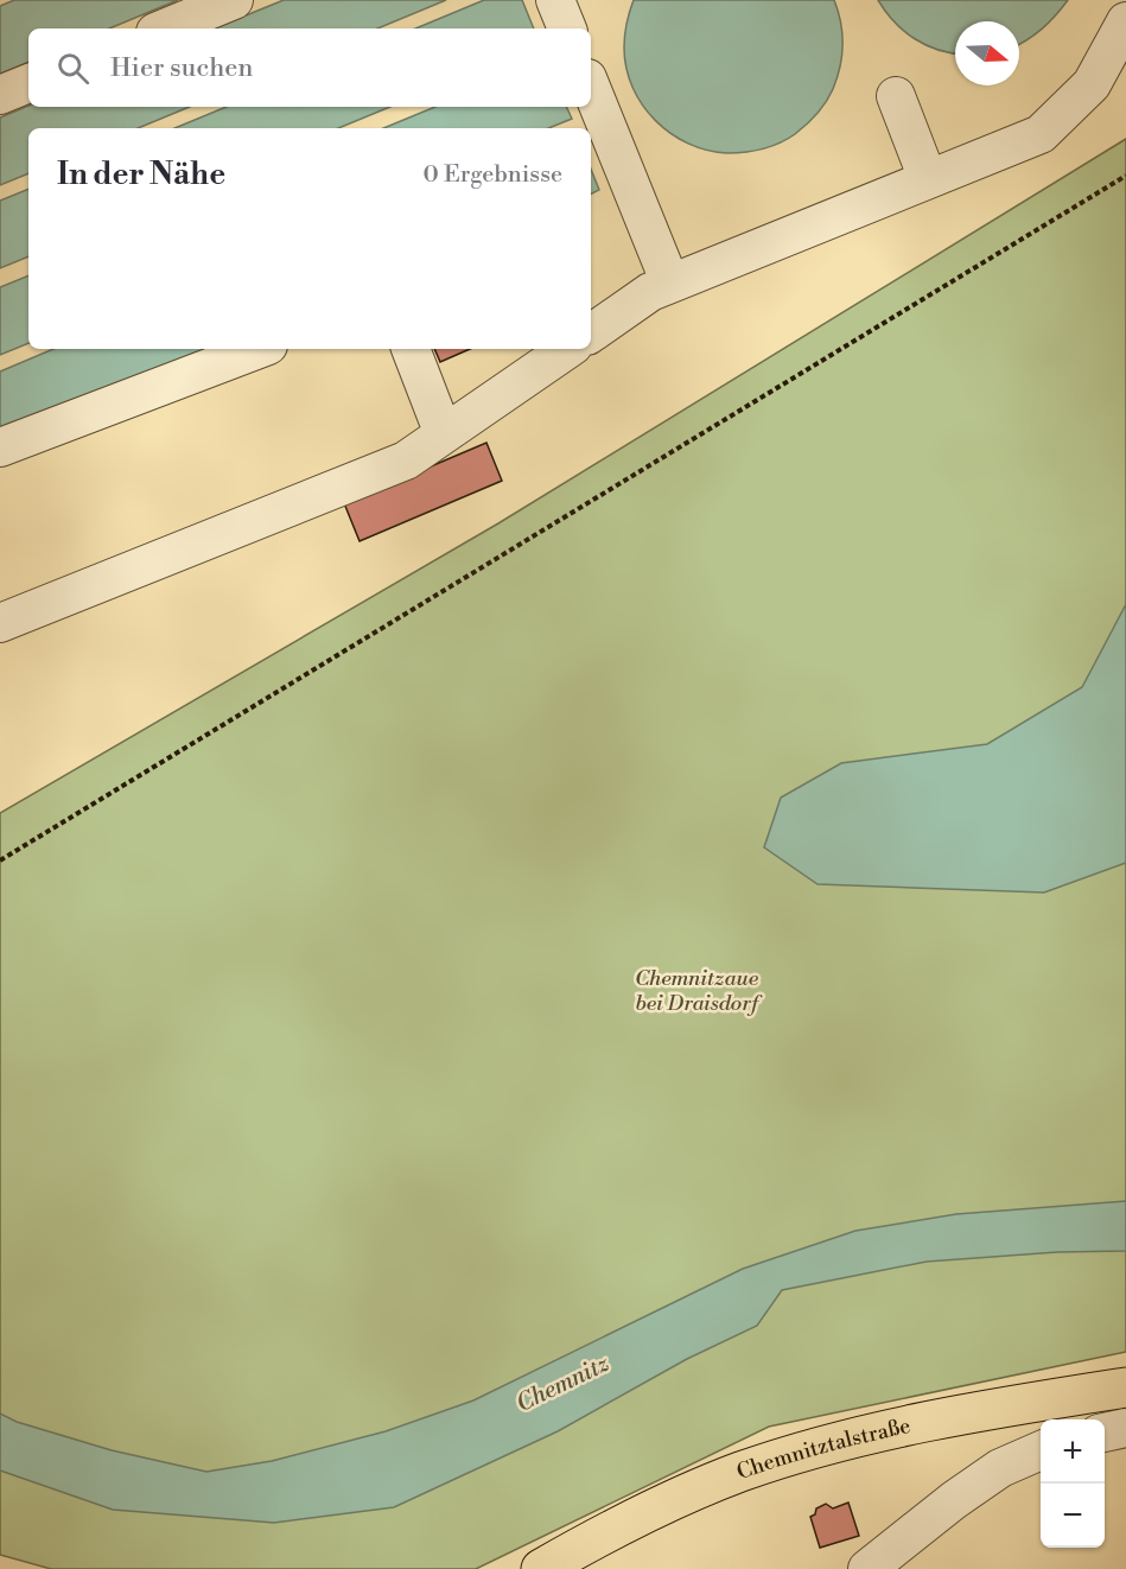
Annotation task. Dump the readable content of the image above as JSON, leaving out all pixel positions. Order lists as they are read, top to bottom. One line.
{"streets":{"main road":["Chemnitztalstraße"]},"water":["Chemnitz"],"parks":["Chemnitzaue bei Draisdorf"],"north":"right","page":{"search":"Hier suchen","heading":["In der Nähe","0 Ergebnisse"],"map_buttons":["+","−"]}}
